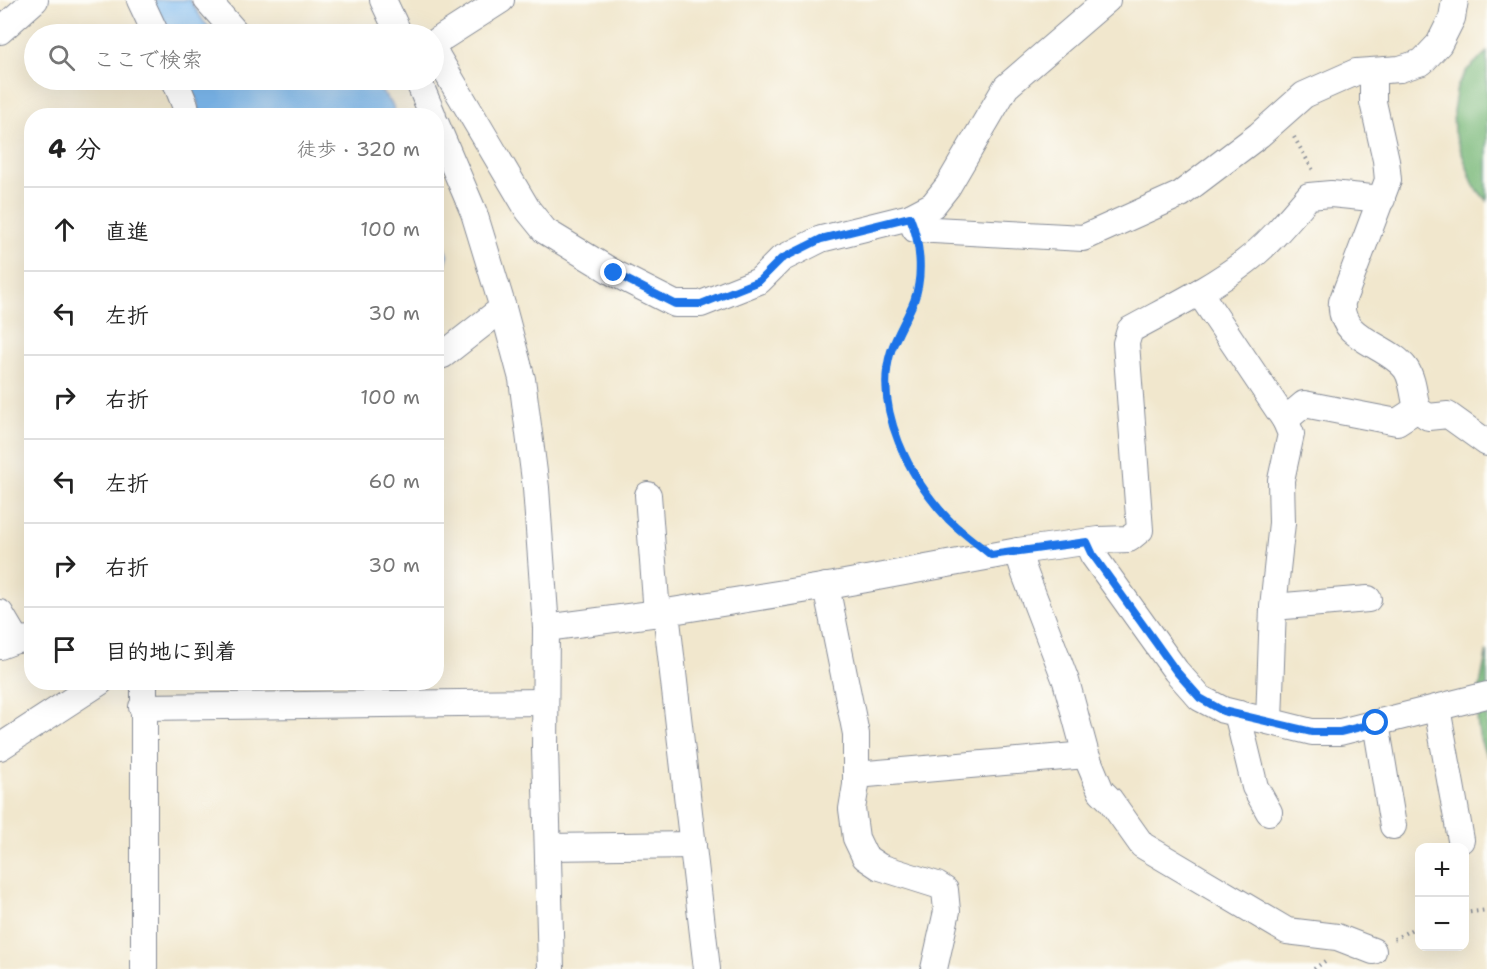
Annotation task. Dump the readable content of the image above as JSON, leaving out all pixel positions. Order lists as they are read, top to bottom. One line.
{"page":{"search":"ここで検索","heading":["4 分","徒歩 · 320 m"],"list":[["直進","100 m"],["左折","30 m"],["右折","100 m"],["左折","60 m"],["右折","30 m"],"目的地に到着"],"map_buttons":["+","−"]}}
